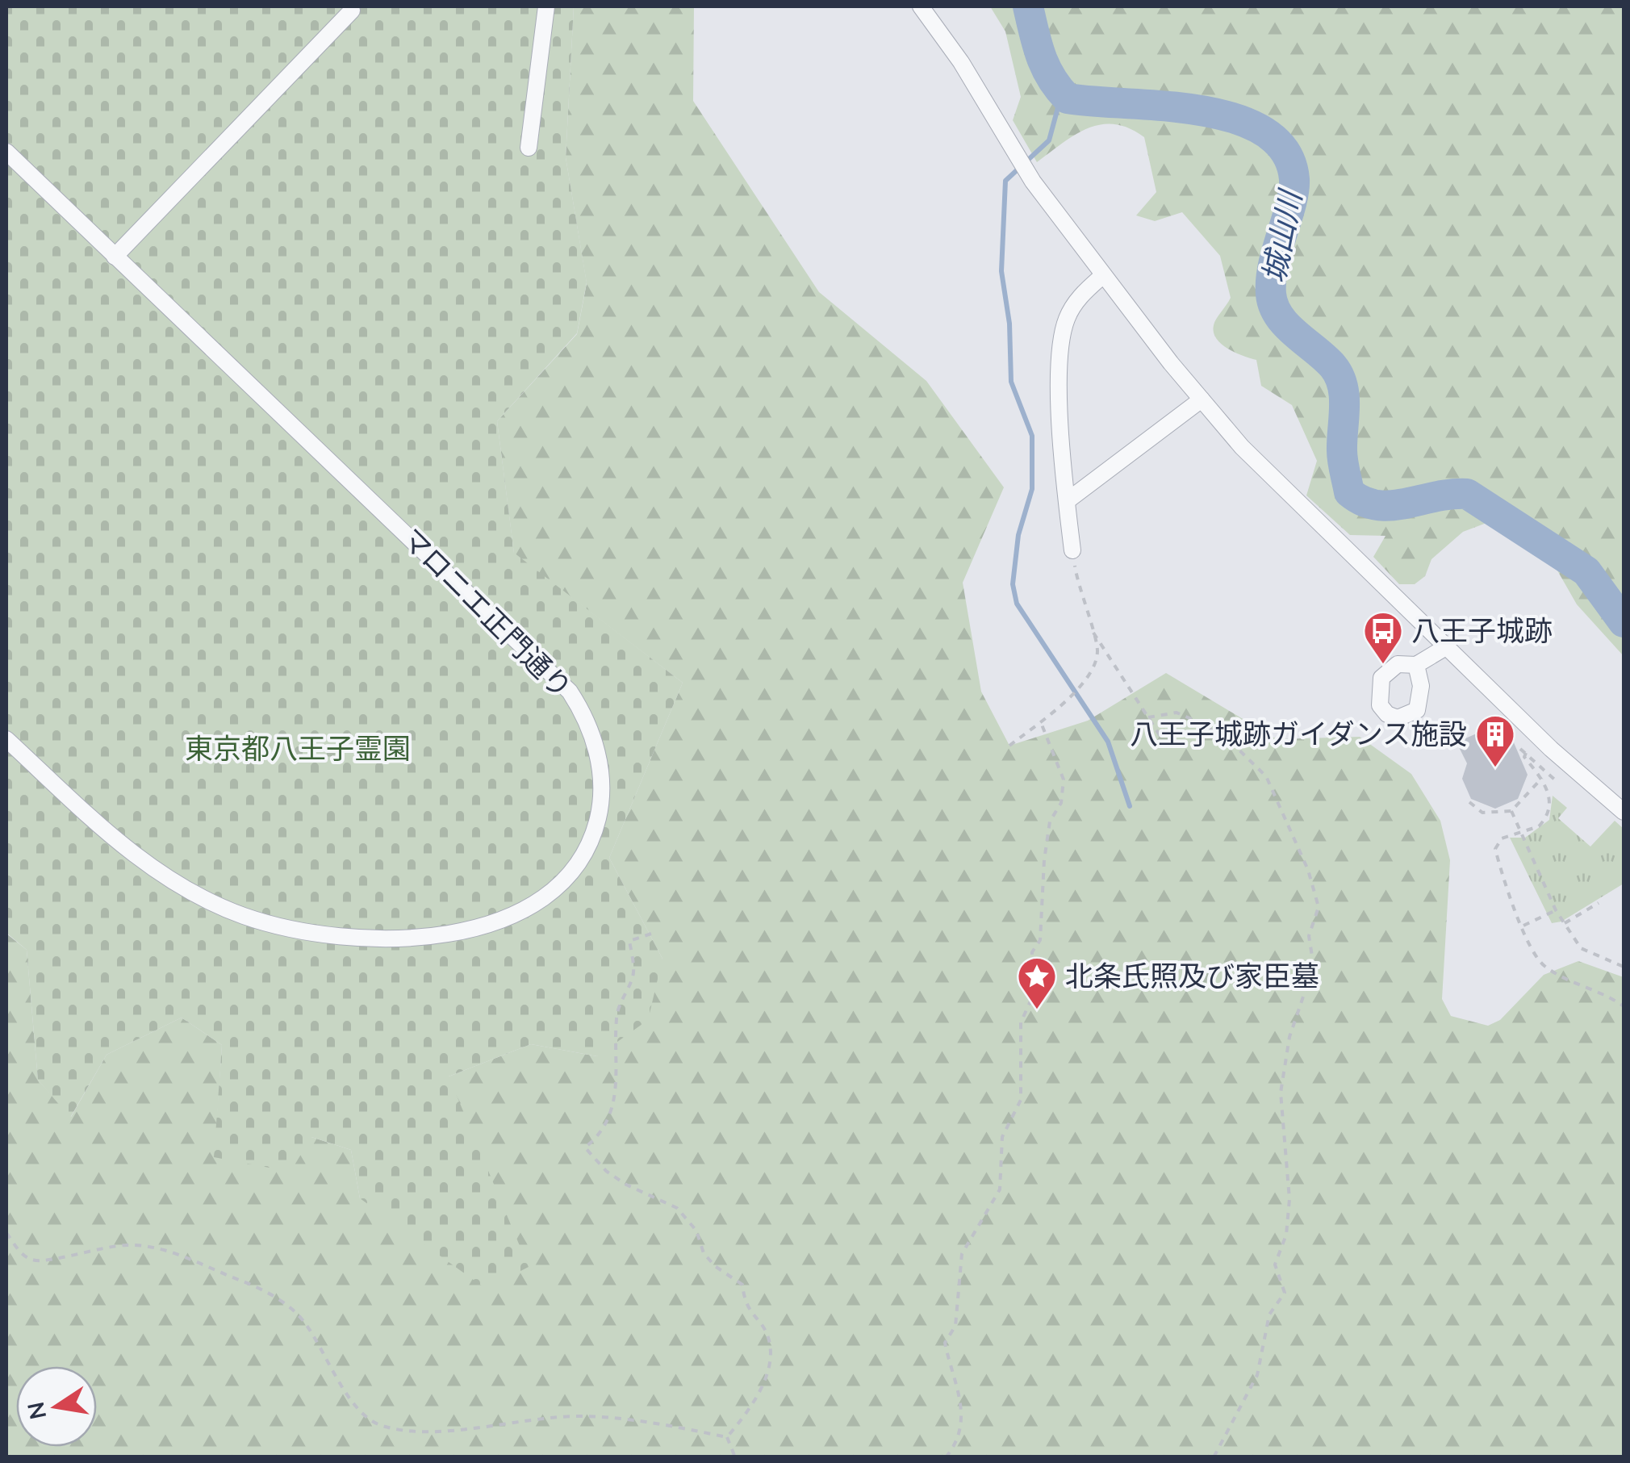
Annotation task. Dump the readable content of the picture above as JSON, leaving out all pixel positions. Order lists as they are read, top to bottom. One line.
{"streets":{"street":["マロニエ正門通り"]},"water":["城山川"],"parks":["東京都八王子霊園"],"places":{"bus stop":["八王子城跡"],"building":["八王子城跡ガイダンス施設"],"place":["北条氏照及び家臣墓"]},"north":"left"}
